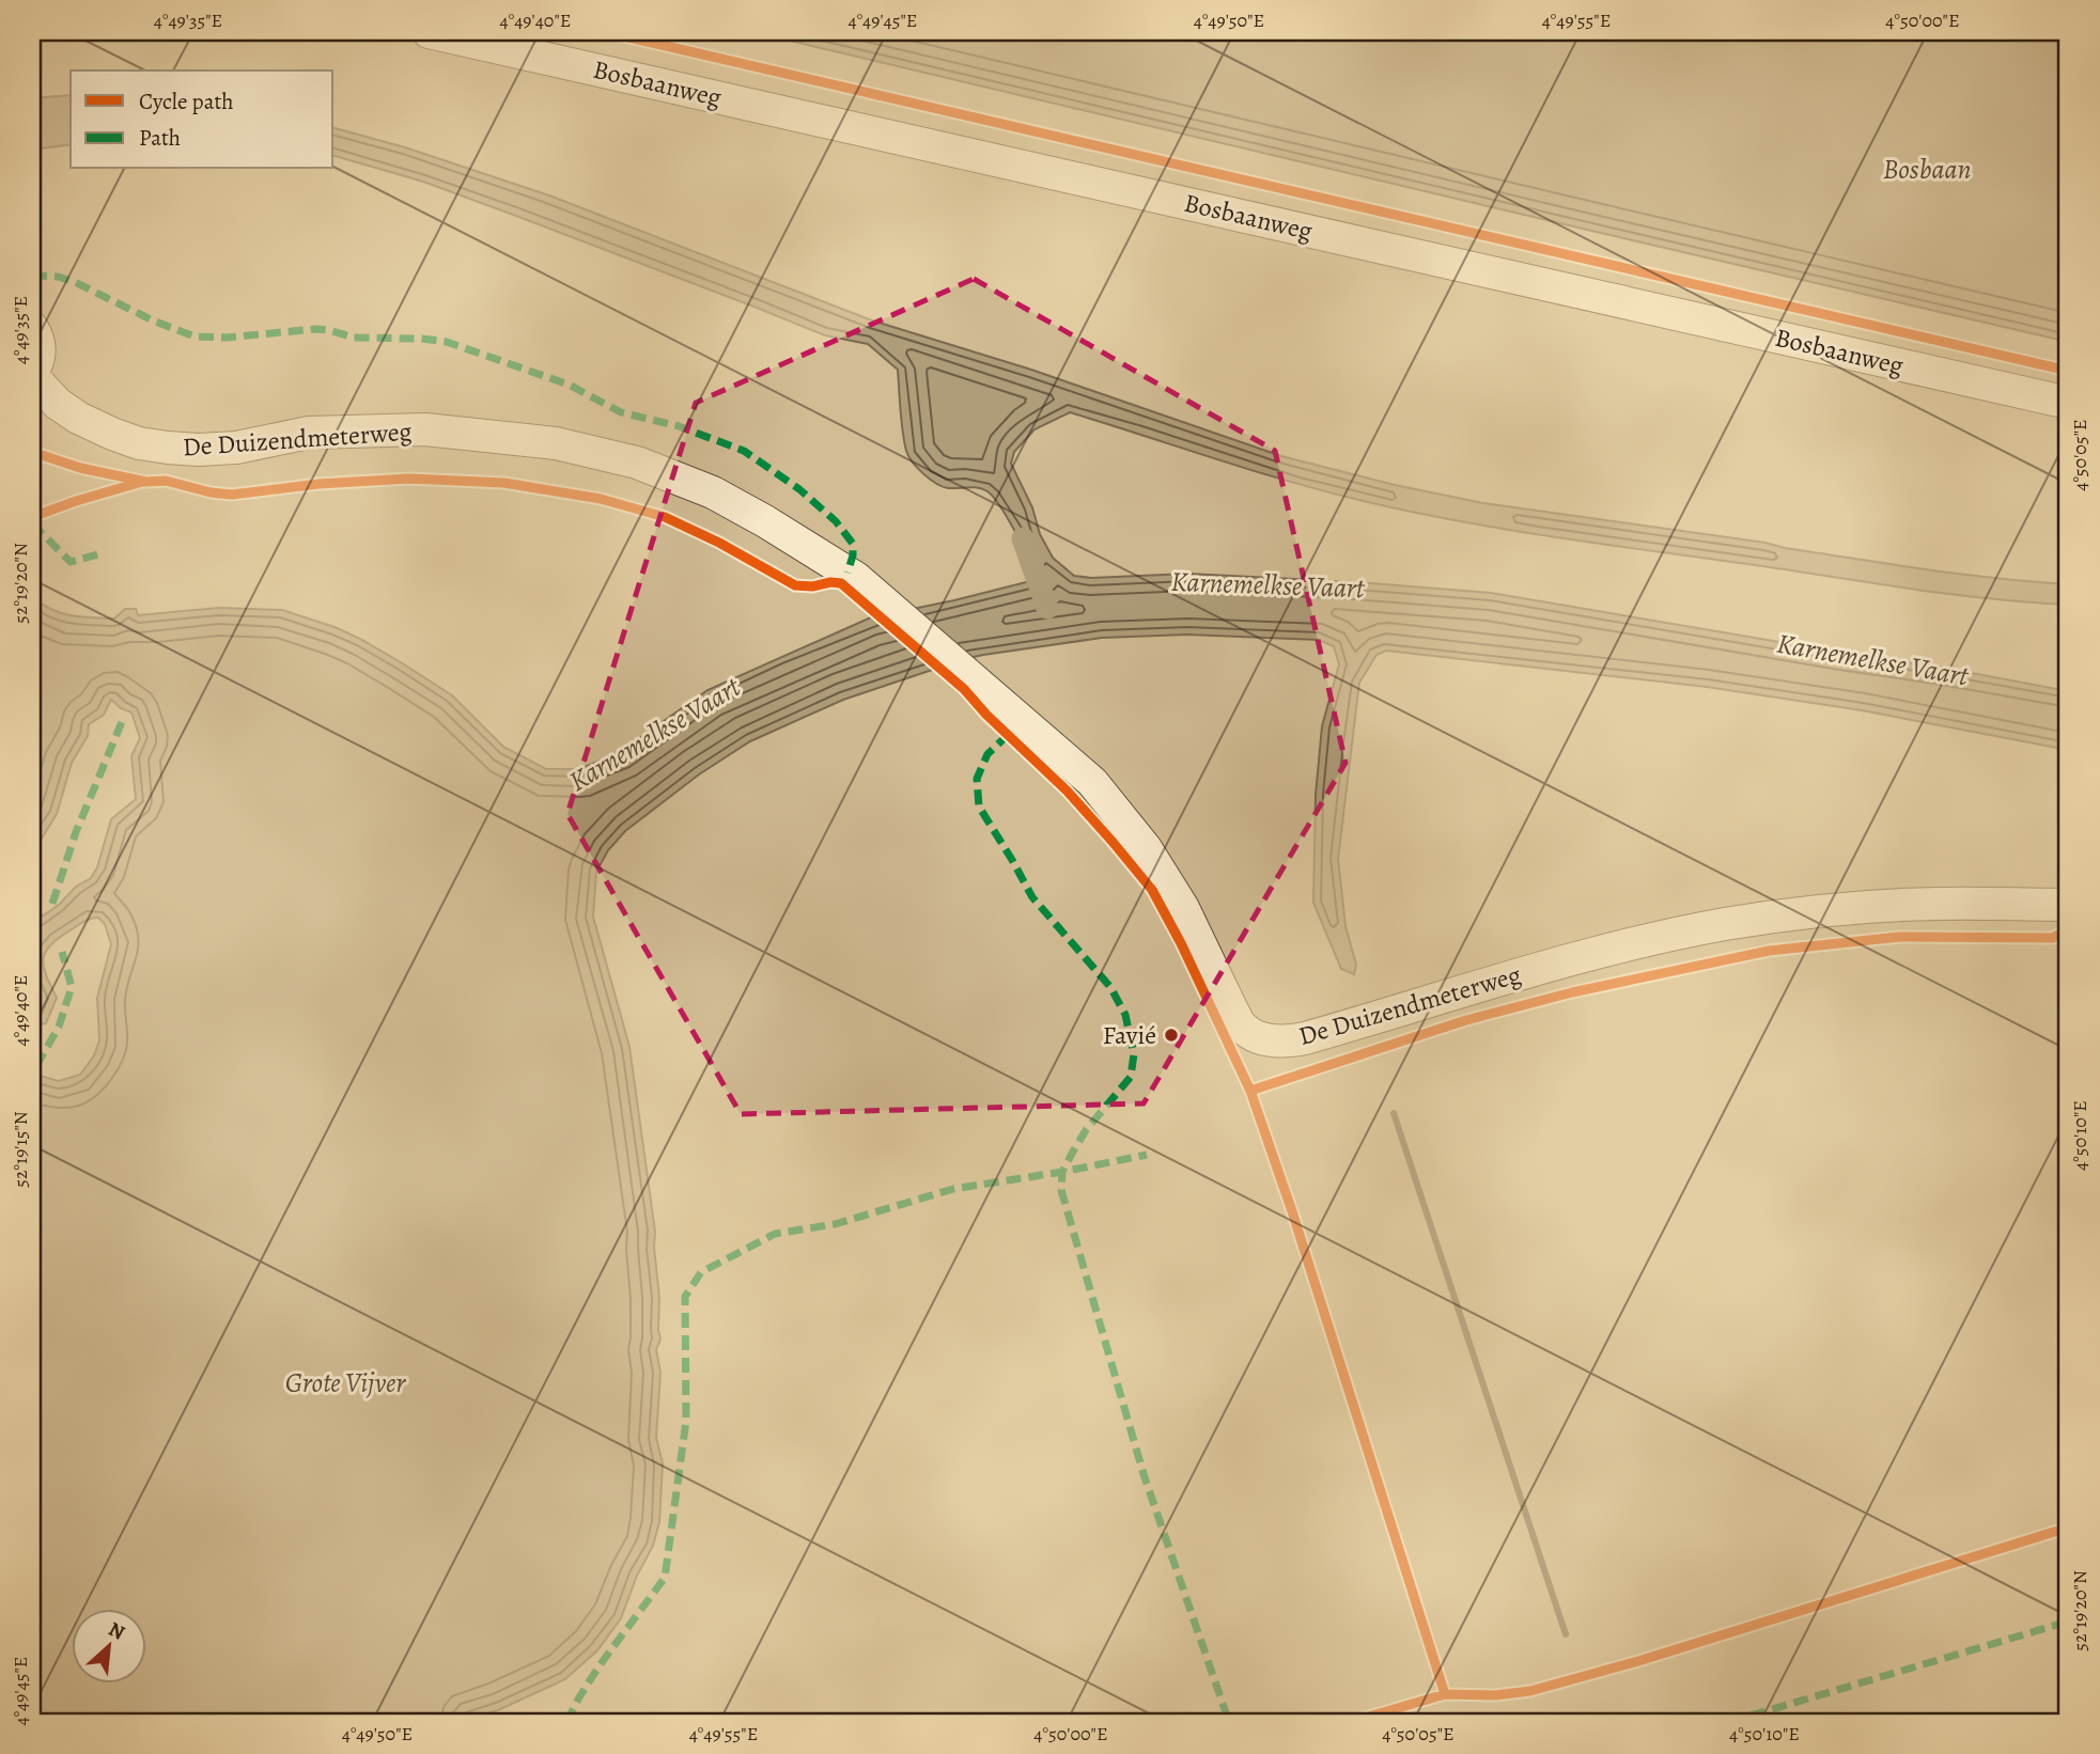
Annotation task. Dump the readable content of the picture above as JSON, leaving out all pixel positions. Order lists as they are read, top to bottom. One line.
{"streets":{"street":["Bosbaanweg","De Duizendmeterweg"]},"water":["Bosbaan","Karnemelkse Vaart","Grote Vijver"],"places":["Favié"],"legend":["Cycle path","Path"],"north":"top right","coordinates":["4°49'35\"E","4°49'40\"E","4°49'45\"E","4°49'50\"E","4°49'55\"E","4°50'00\"E","4°50'05\"E","52°19'20\"N","4°50'10\"E","52°19'15\"N"]}
